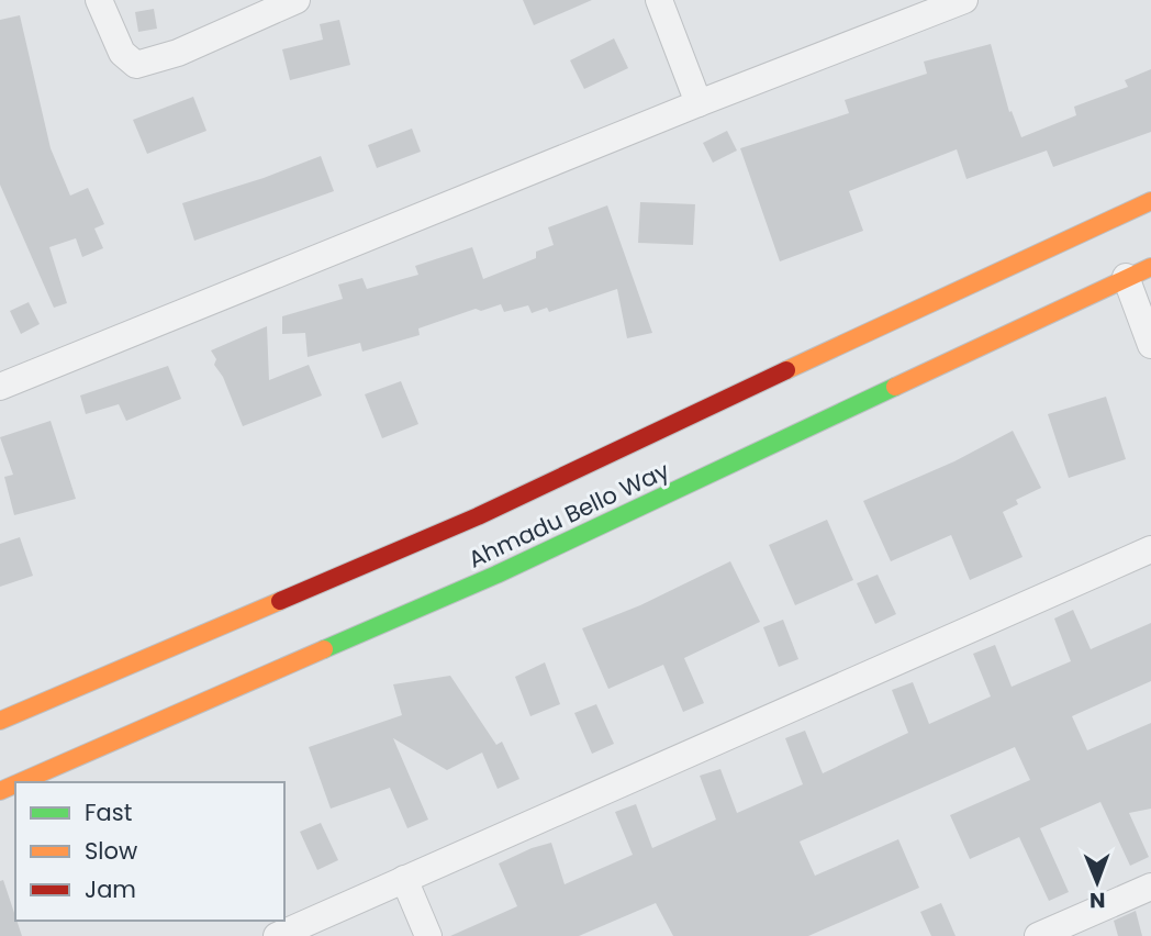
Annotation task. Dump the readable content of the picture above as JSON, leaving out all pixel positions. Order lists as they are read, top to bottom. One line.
{"streets":{"main road":["Ahmadu Bello Way"]},"legend":["Fast","Slow","Jam"],"north":"bottom"}
